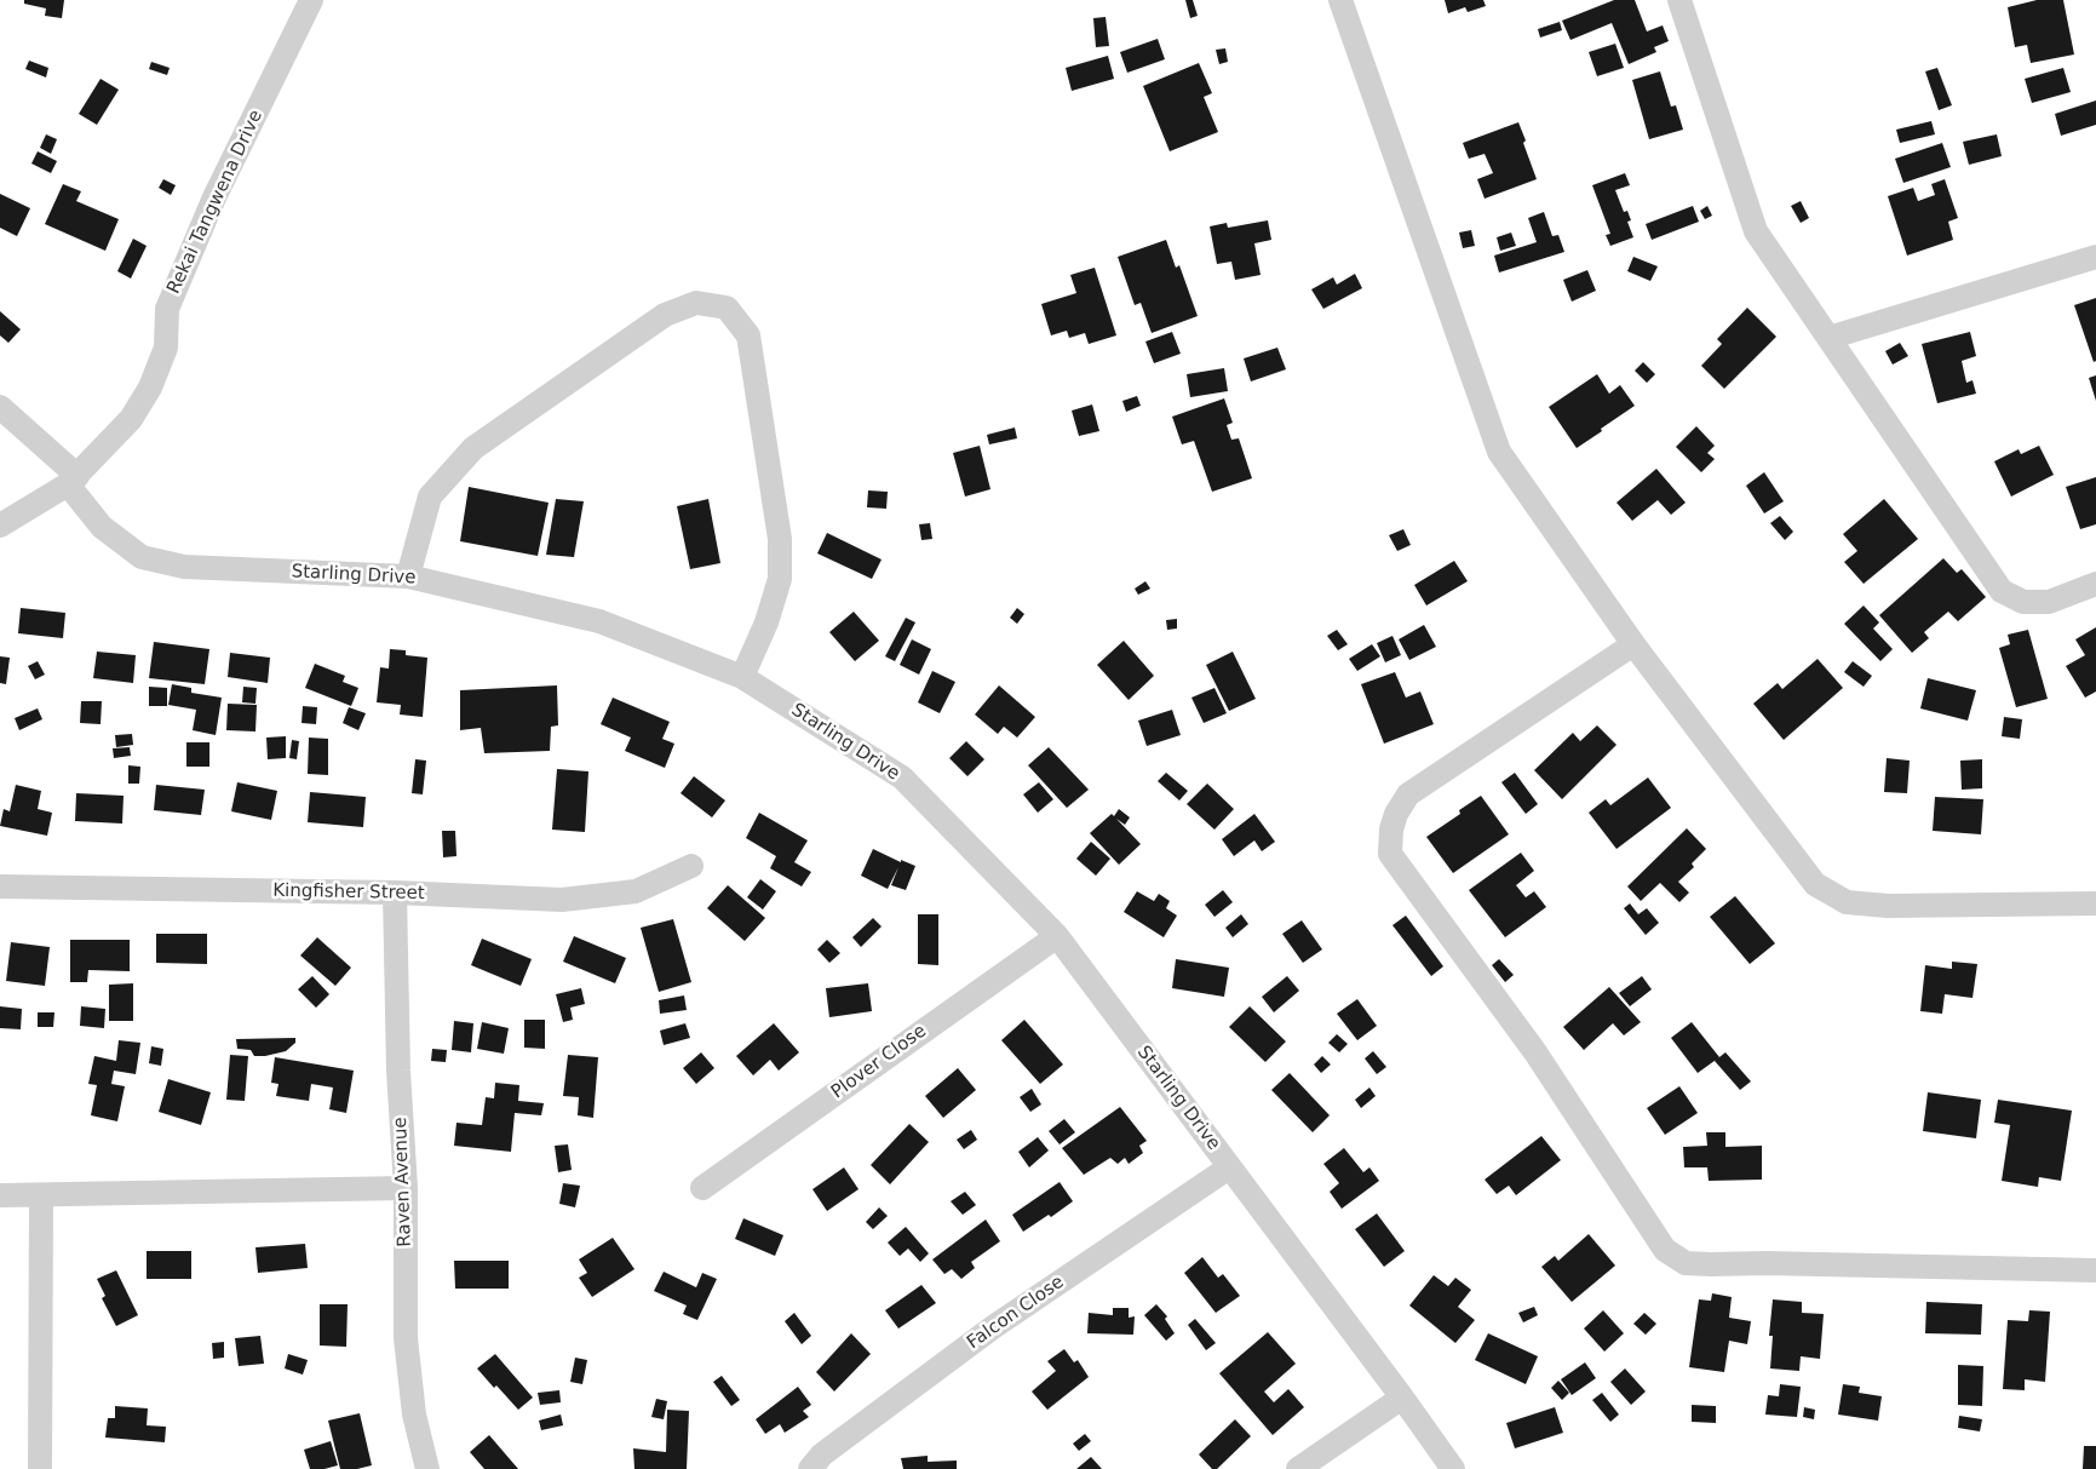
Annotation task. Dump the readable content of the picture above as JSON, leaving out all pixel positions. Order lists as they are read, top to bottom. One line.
{"streets":{"street":["Rekai Tangwena Drive","Starling Drive","Kingfisher Street","Plover Close","Raven Avenue","Falcon Close"]},"crossings":[["Rekai Tangwena Drive","Starling Drive"],["Starling Drive","Plover Close"],["Starling Drive","Falcon Close"],["Kingfisher Street","Raven Avenue"]]}
